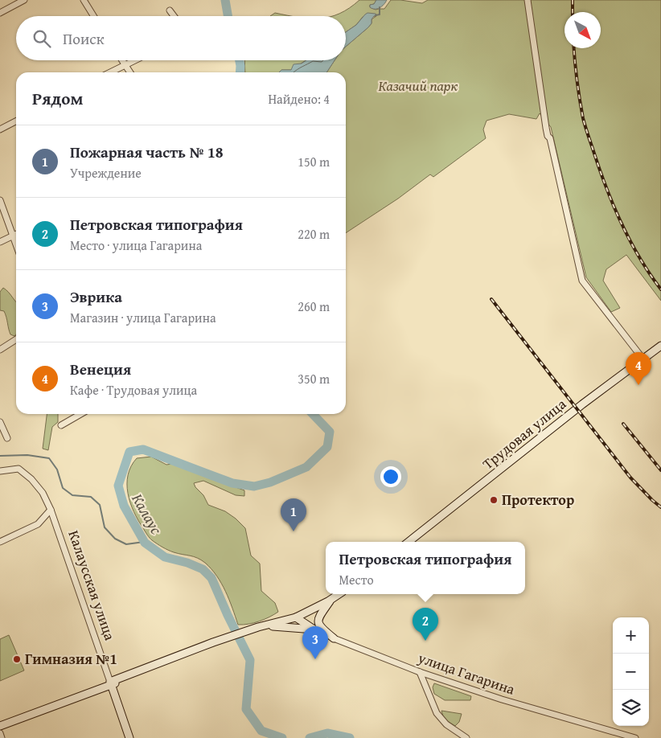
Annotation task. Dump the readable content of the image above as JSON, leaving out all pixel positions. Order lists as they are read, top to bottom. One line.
{"streets":{"main road":["Трудовая улица","Калаусская улица","улица Гагарина"]},"water":["Калаус"],"parks":["Казачий парк"],"places":["Протектор","Гимназия №1"],"north":"bottom right","page":{"search":"Поиск","heading":["Рядом","Найдено: 4"],"list":[{"mark":"1","name":"Пожарная часть № 18","note":"Учреждение","value":"150 m"},{"mark":"2","name":"Петровская типография","note":"Место · улица Гагарина","value":"220 m"},{"mark":"3","name":"Эврика","note":"Магазин · улица Гагарина","value":"260 m"},{"mark":"4","name":"Венеция","note":"Кафе · Трудовая улица","value":"350 m"}],"pins":["4","1","2","3"],"popup":["Петровская типография","Место"],"map_buttons":["+","−"]}}
